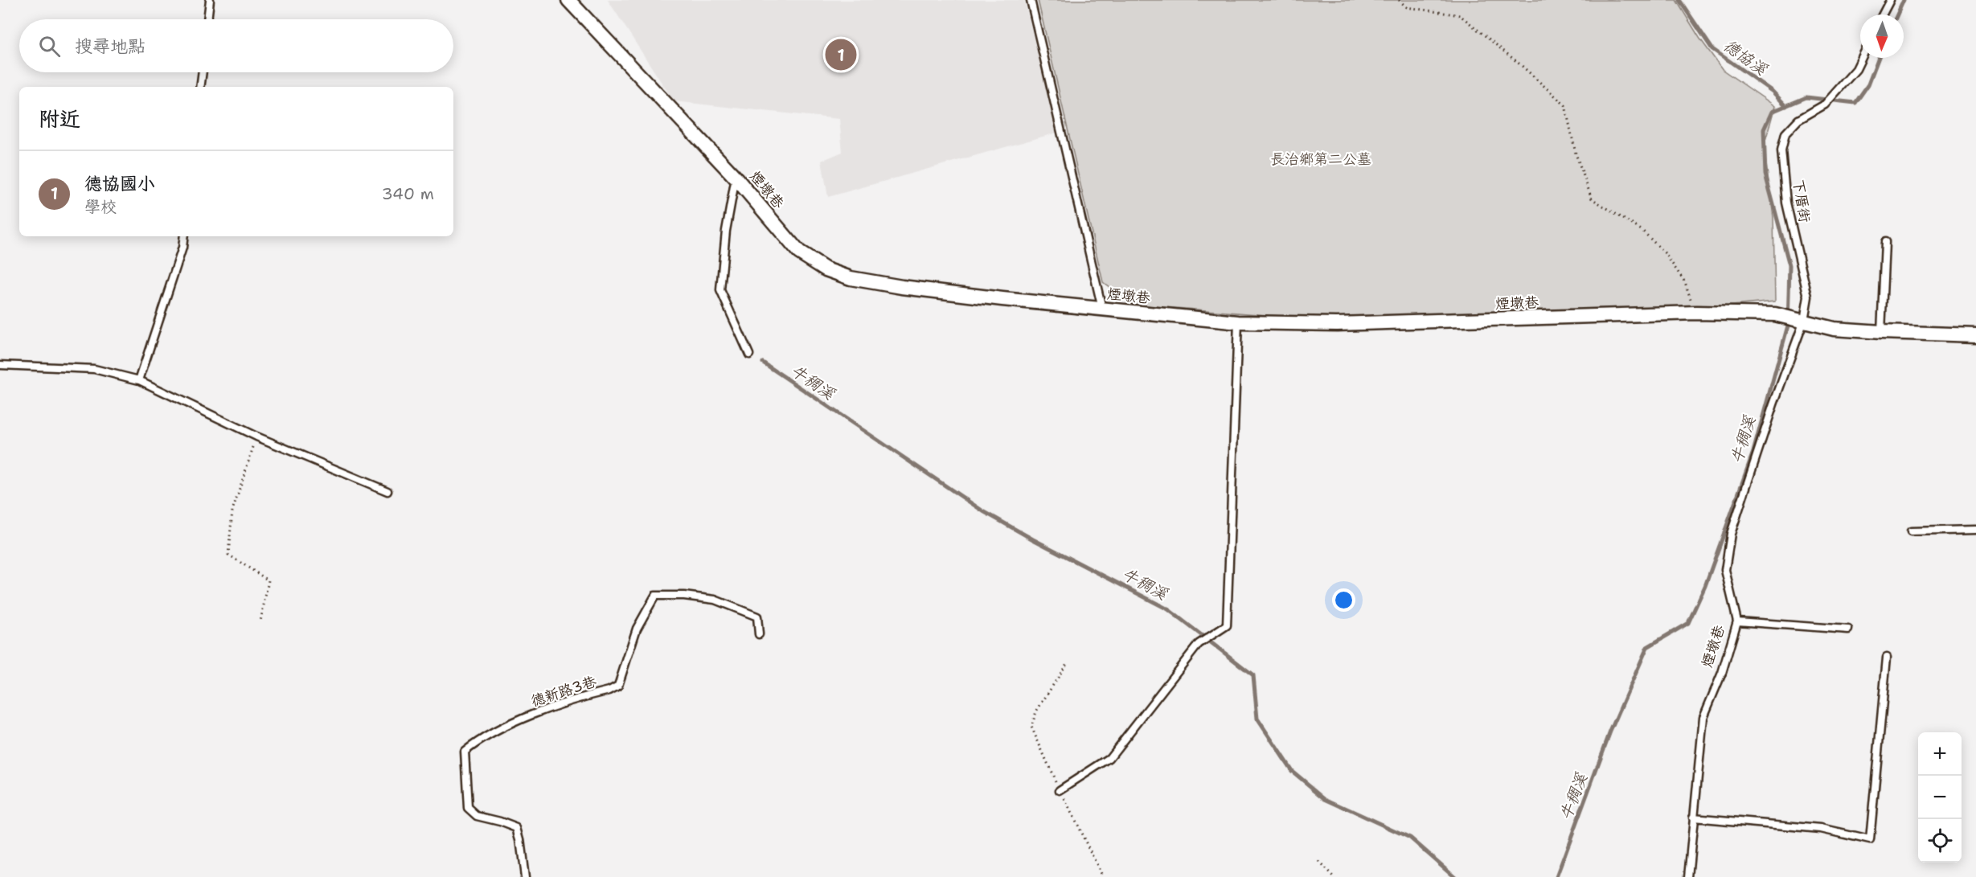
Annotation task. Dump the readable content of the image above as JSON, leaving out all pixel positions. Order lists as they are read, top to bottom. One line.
{"streets":{"street":["煙墩巷"],"lane":["下厝街","德新路3巷"]},"crossings":[["煙墩巷","下厝街"]],"water":["德協溪","牛稠溪"],"parks":["長治鄉第二公墓"],"north":"bottom","page":{"search":"搜尋地點","pins":"1","heading":"附近","list":[{"mark":"1","name":"德協國小","note":"學校","value":"340 m"}],"map_buttons":["+","−"]}}
